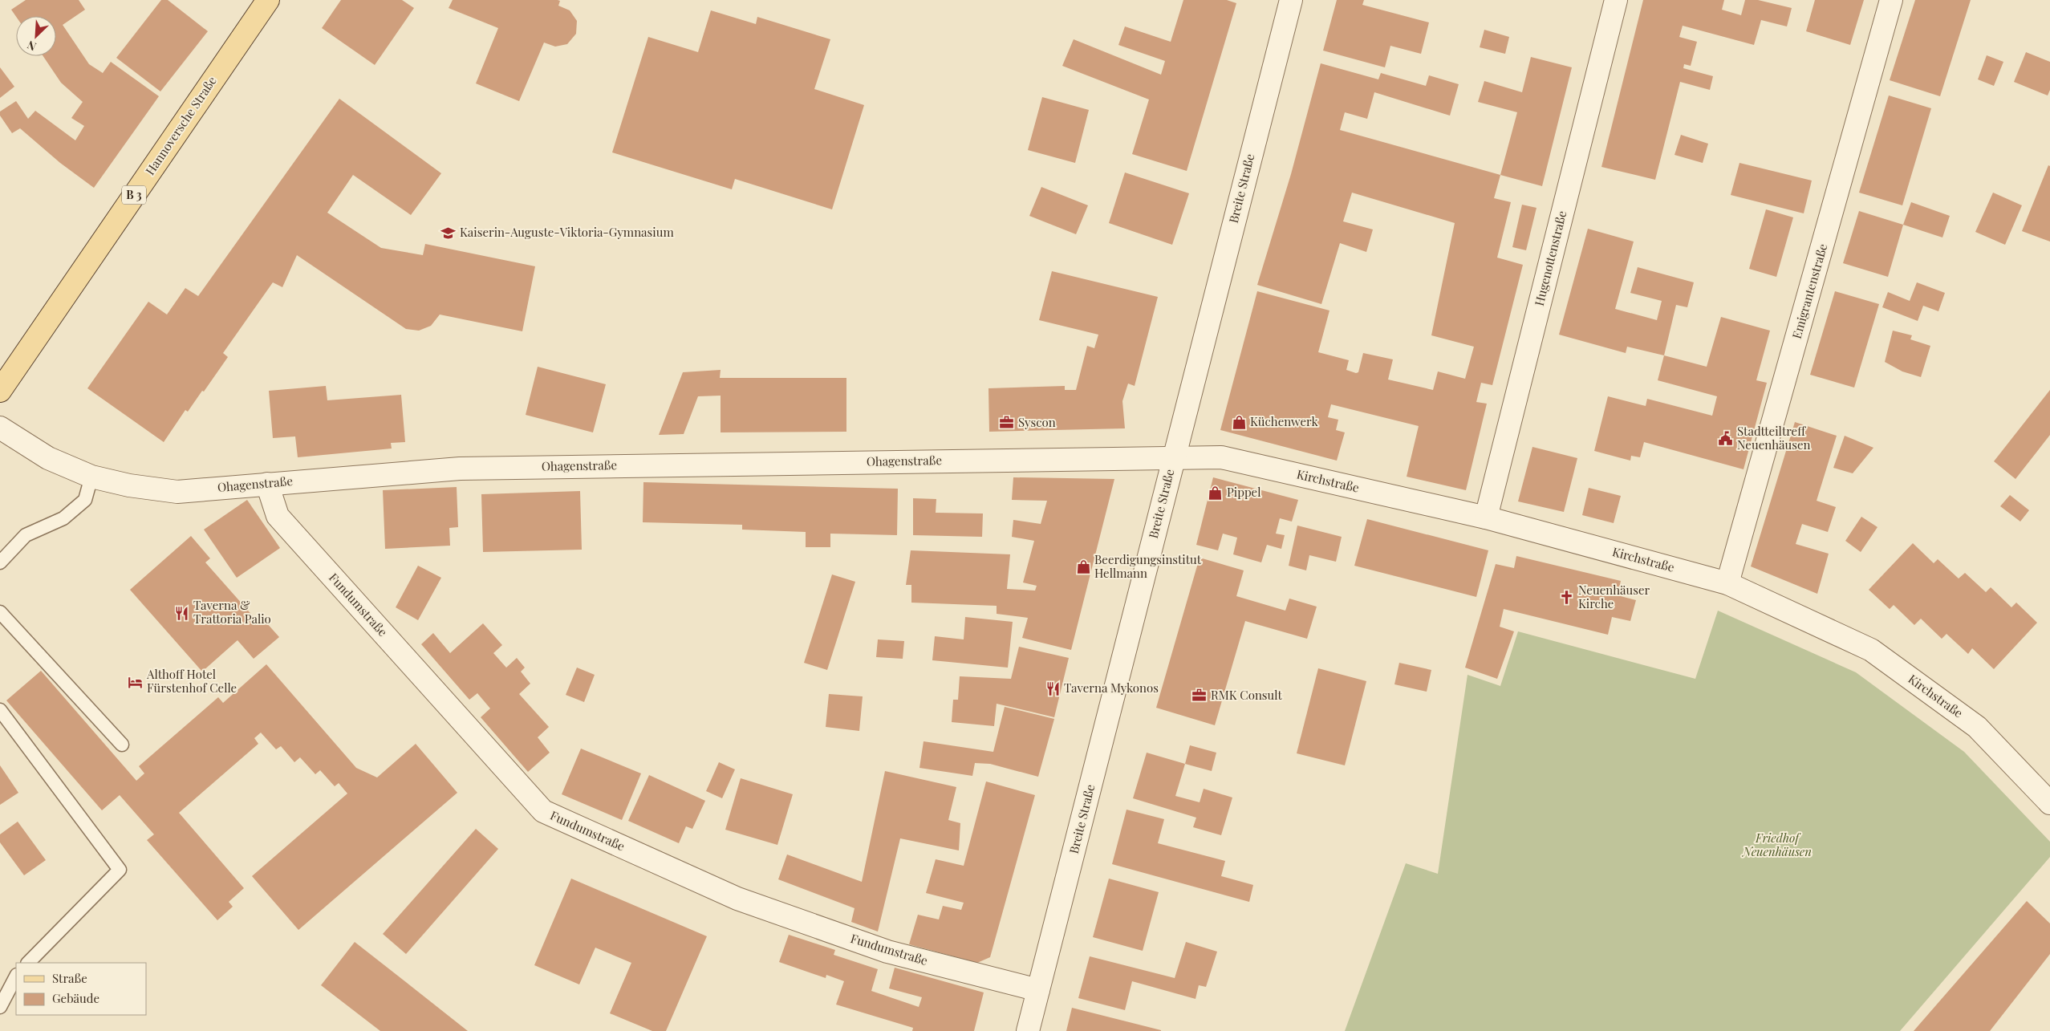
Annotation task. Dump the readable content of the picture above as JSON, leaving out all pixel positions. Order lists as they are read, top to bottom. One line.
{"streets":{"main road":["Hannoversche Straße","B 3"],"street":["Breite Straße","Hugenottenstraße","Emigrantenstraße","Ohagenstraße","Kirchstraße","Fundumstraße"]},"crossings":[["Breite Straße","Ohagenstraße"],["Breite Straße","Kirchstraße"],["Breite Straße","Fundumstraße"],["Hugenottenstraße","Kirchstraße"],["Emigrantenstraße","Kirchstraße"],["Ohagenstraße","Kirchstraße"],["Ohagenstraße","Fundumstraße"]],"parks":["Friedhof Neuenhäusen"],"places":{"school or university":["Kaiserin-Auguste-Viktoria-Gymnasium"],"shop":["Küchenwerk","Pippel","Beerdigungsinstitut Hellmann"],"office":["Syscon","RMK Consult"],"public building":["Stadtteiltreff Neuenhäusen"],"church":["Neuenhäuser Kirche"],"restaurant":["Taverna & Trattoria Palio","Taverna Mykonos"],"hotel":["Althoff Hotel Fürstenhof Celle"]},"legend":["Straße","Gebäude"],"north":"bottom left"}
